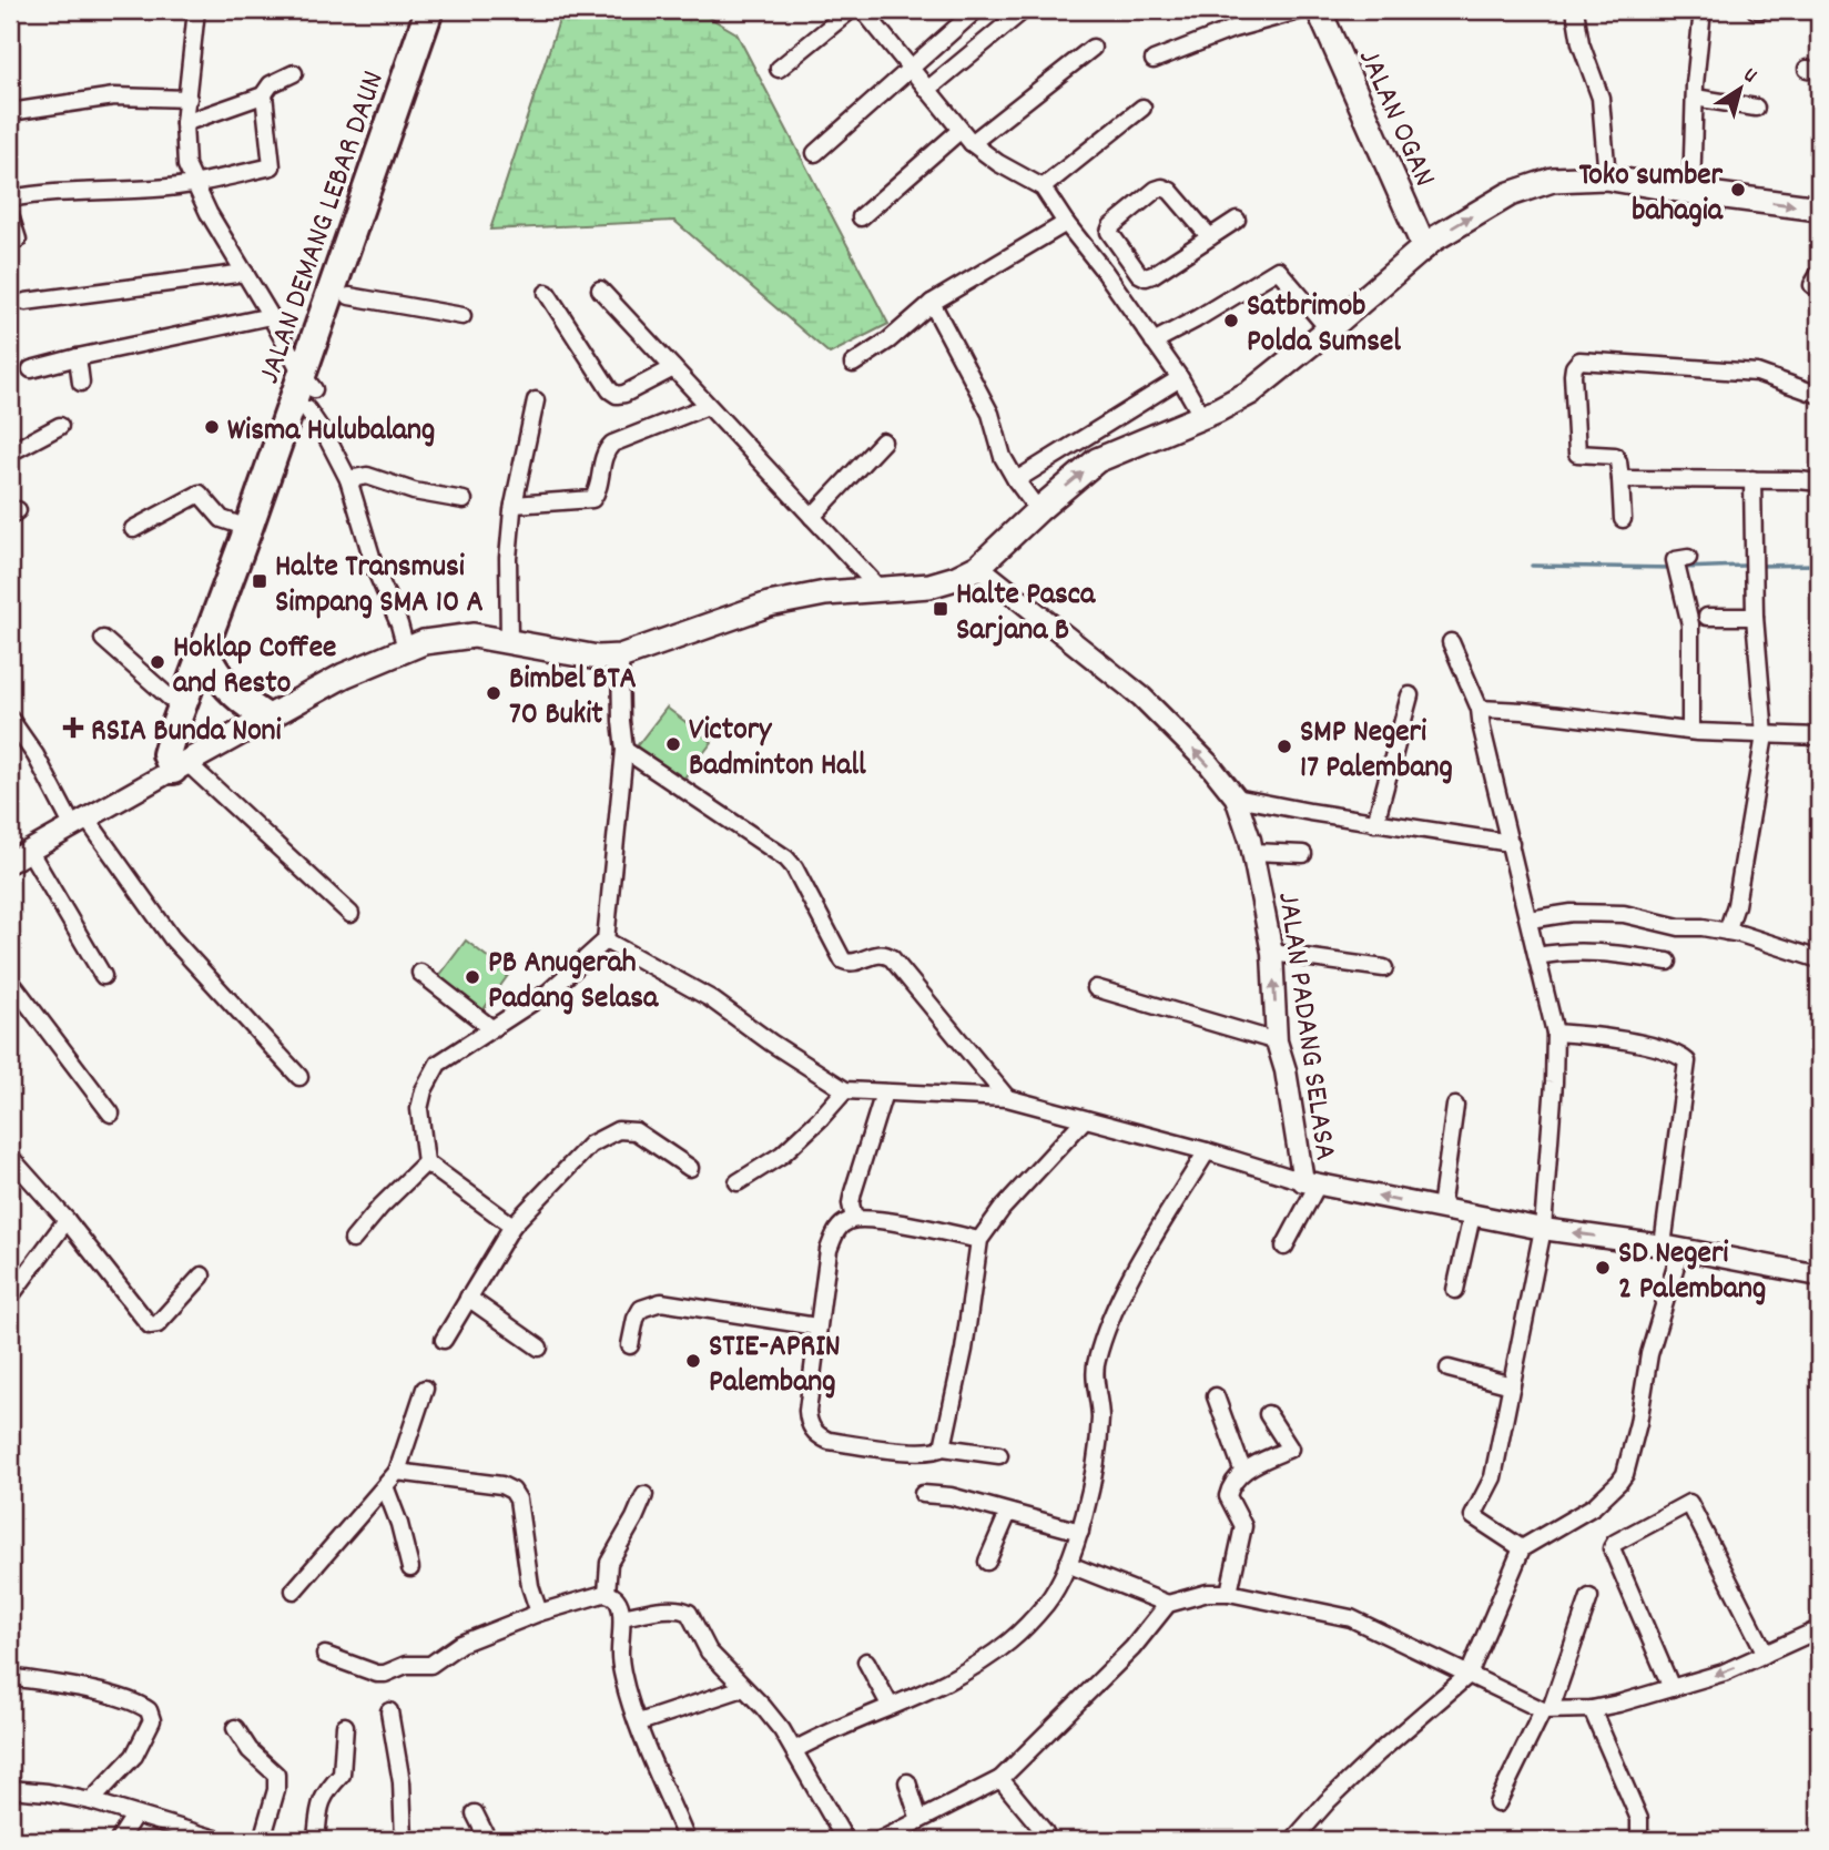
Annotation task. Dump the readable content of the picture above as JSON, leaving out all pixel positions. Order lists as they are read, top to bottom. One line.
{"streets":{"highway":["JALAN DEMANG LEBAR DAUN"],"main road":["JALAN OGAN"],"street":["JALAN PADANG SELASA"]},"one_way":["JALAN PADANG SELASA"],"places":{"other":["Toko sumber bahagia","Satbrimob Polda Sumsel","Wisma Hulubalang","Hoklap Coffee and Resto","Bimbel BTA 70 Bukit","Victory Badminton Hall","SMP Negeri 17 Palembang","PB Anugerah Padang Selasa","SD Negeri 2 Palembang","STIE-APRIN Palembang"],"transit":["Halte Transmusi Simpang SMA 10 A","Halte Pasca Sarjana B"],"health":["RSIA Bunda Noni"]},"north":"top right"}
